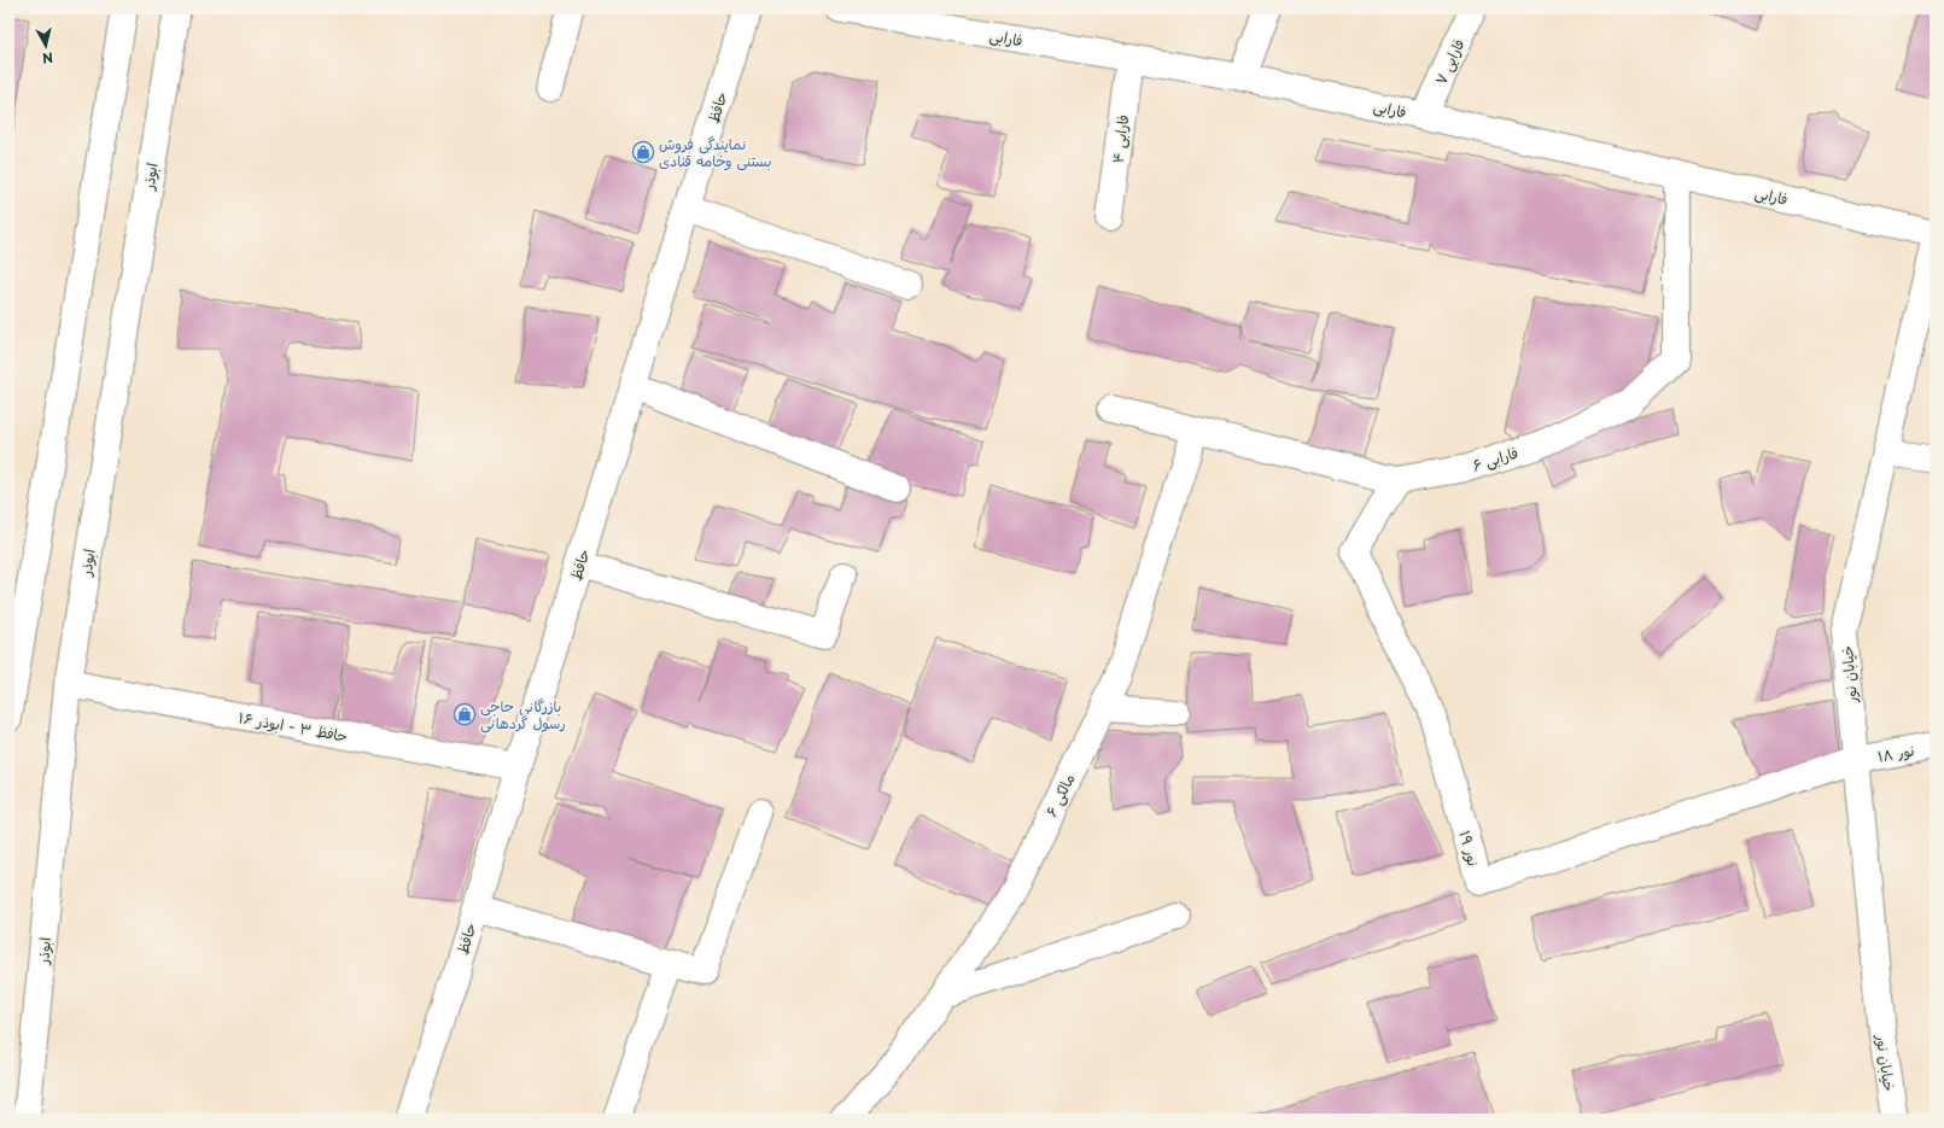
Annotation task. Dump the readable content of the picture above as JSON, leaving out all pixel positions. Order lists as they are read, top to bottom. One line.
{"streets":{"street":["فارابی","فارابی ۷","حافظ","فارابی ۴","ابوذر","فارابی ۶","خیابان نور","حافظ ۳ - ابوذر ۱۶","نور ۱۸","مالکی ۶","نور ۱۹"]},"crossings":[["فارابی","فارابی ۷"],["فارابی","فارابی ۴"],["فارابی","فارابی ۶"],["فارابی","خیابان نور"],["حافظ","حافظ ۳ - ابوذر ۱۶"],["ابوذر","حافظ ۳ - ابوذر ۱۶"],["فارابی ۶","مالکی ۶"],["فارابی ۶","نور ۱۹"],["خیابان نور","نور ۱۸"],["خیابان نور","نور ۱۹"],["نور ۱۸","نور ۱۹"]],"places":{"shop":["نمایندگی فروش بستنی وخامه قنادی","بازرگانی حاجی رسول گردهانی"]},"north":"bottom"}
